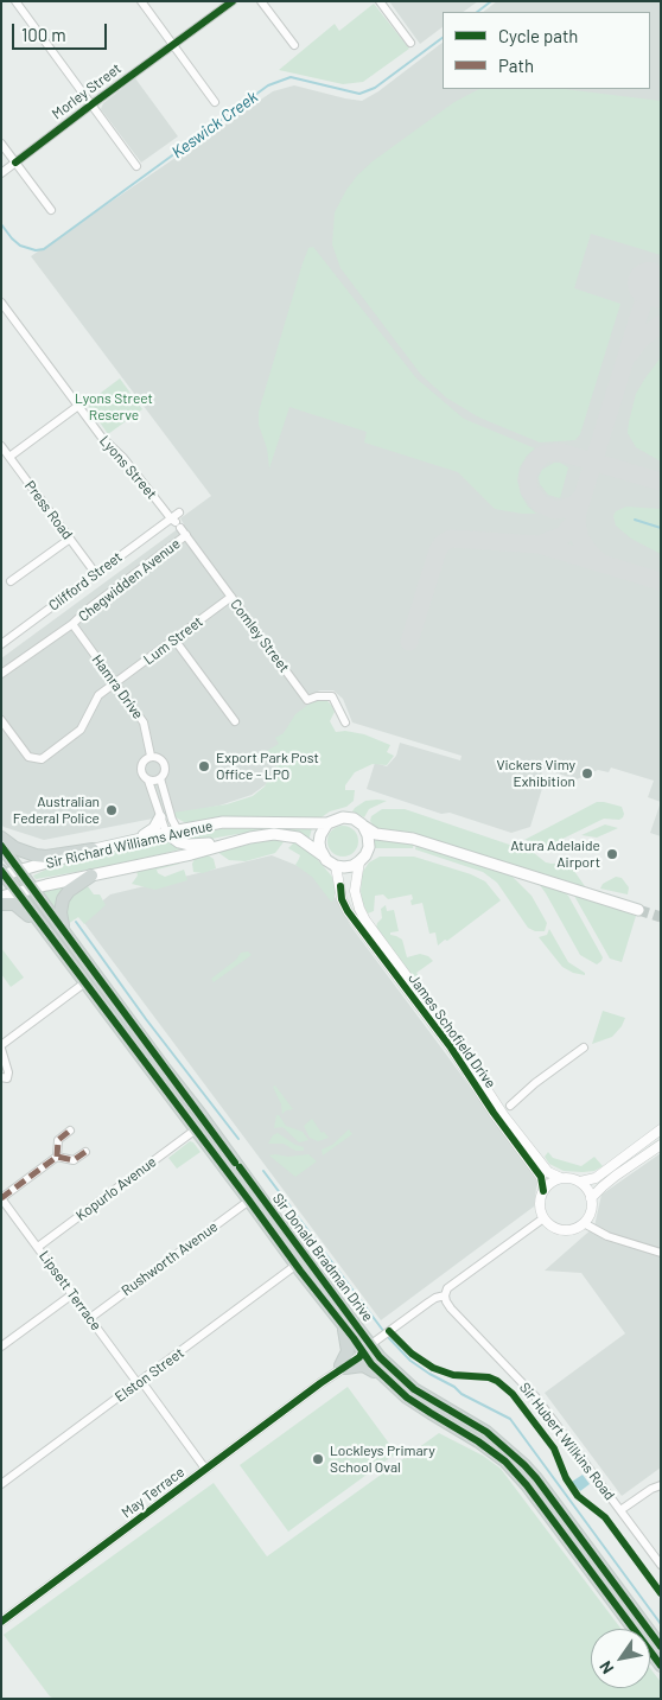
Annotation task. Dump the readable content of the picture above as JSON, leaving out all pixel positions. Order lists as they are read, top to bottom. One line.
{"streets":{"main road":["Sir Richard Williams Avenue","Sir Donald Bradman Drive"],"street":["Morley Street","Lyons Street","Press Road","Chegwidden Avenue","Clifford Street","Comley Street","Lum Street","Hamra Drive","James Schofield Drive","Kopurlo Avenue","Rushworth Avenue","Lipsett Terrace","Elston Street","Sir Hubert Wilkins Road","May Terrace"]},"crossings":[["Lyons Street","Clifford Street"],["Lyons Street","Comley Street"],["Press Road","Clifford Street"],["Chegwidden Avenue","Comley Street"],["Chegwidden Avenue","Hamra Drive"],["Clifford Street","Comley Street"],["Comley Street","Lum Street"],["Lum Street","Hamra Drive"],["Sir Richard Williams Avenue","James Schofield Drive"],["Sir Richard Williams Avenue","Sir Donald Bradman Drive"],["Kopurlo Avenue","Sir Donald Bradman Drive"],["Kopurlo Avenue","Lipsett Terrace"],["Sir Donald Bradman Drive","Rushworth Avenue"],["Sir Donald Bradman Drive","Elston Street"],["Sir Donald Bradman Drive","May Terrace"],["Rushworth Avenue","Lipsett Terrace"],["Lipsett Terrace","Elston Street"],["Lipsett Terrace","May Terrace"]],"water":["Keswick Creek"],"parks":["Lyons Street Reserve"],"places":["Export Park Post Office - LPO","Vickers Vimy Exhibition","Australian Federal Police","Atura Adelaide Airport","Lockleys Primary School Oval"],"legend":["Cycle path","Path"],"scale_bar":"100 m","north":"bottom left"}
